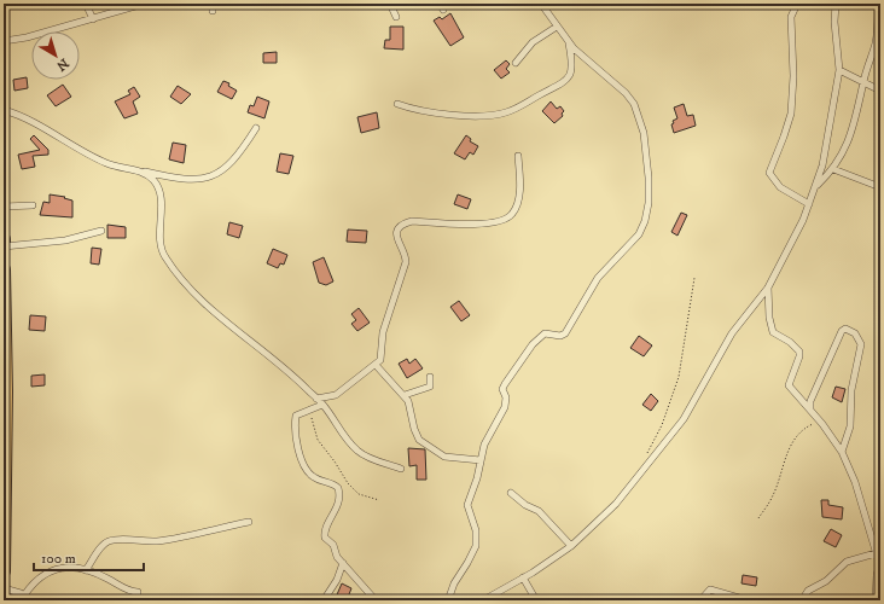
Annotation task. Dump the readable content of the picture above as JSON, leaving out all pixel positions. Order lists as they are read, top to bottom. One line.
{"scale_bar":"100 m","north":"bottom right"}
